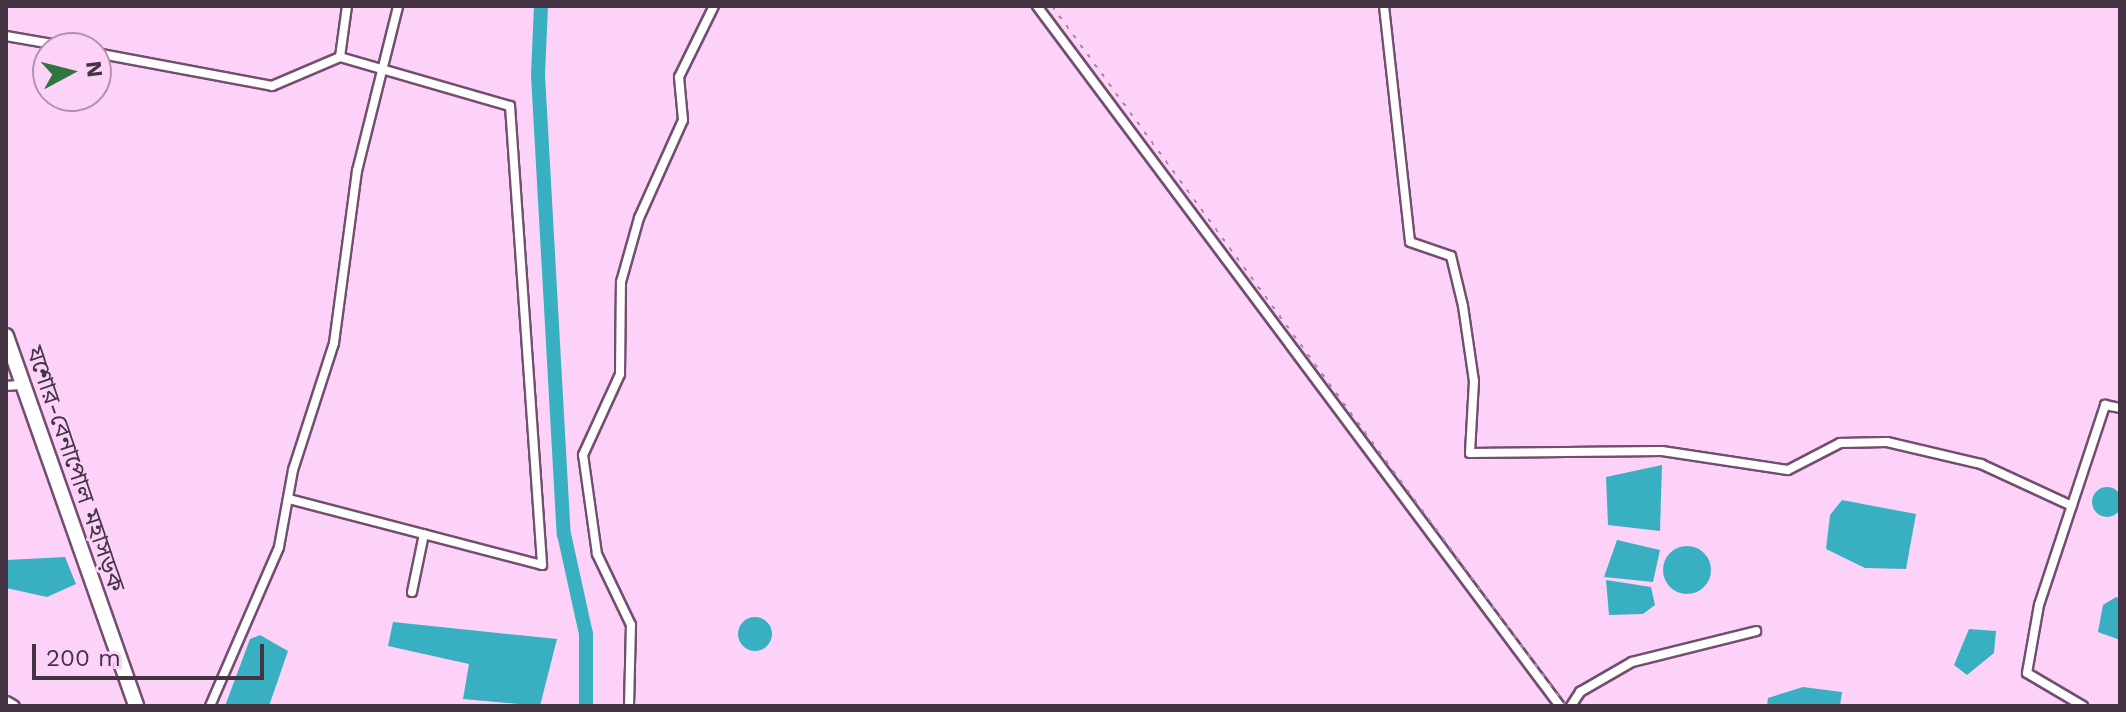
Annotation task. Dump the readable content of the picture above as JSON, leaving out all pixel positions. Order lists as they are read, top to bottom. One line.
{"streets":{"highway":["যশোর-বেনাপোল মহাসড়ক"]},"scale_bar":"200 m","north":"right"}
